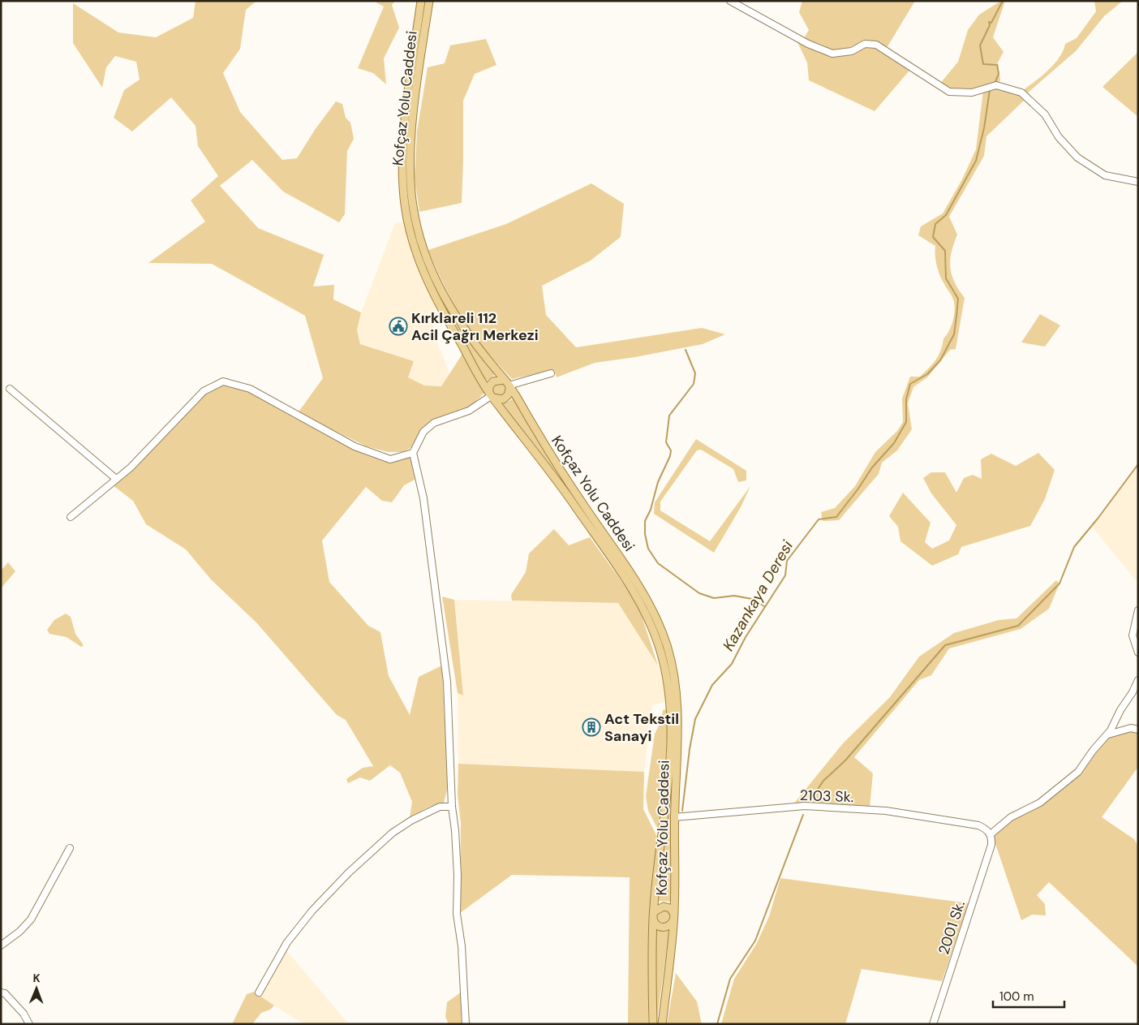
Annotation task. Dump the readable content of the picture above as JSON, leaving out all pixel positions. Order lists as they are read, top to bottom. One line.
{"streets":{"main road":["Kofçaz Yolu Caddesi"],"street":["2103 Sk.","2001 Sk."]},"crossings":[["Kofçaz Yolu Caddesi","2103 Sk."],["2103 Sk.","2001 Sk."]],"water":["Kazankaya Deresi"],"places":{"public building":["Kırklareli 112 Acil Çağrı Merkezi"],"building":["Act Tekstil Sanayi"]},"scale_bar":"100 m","north":"top"}
